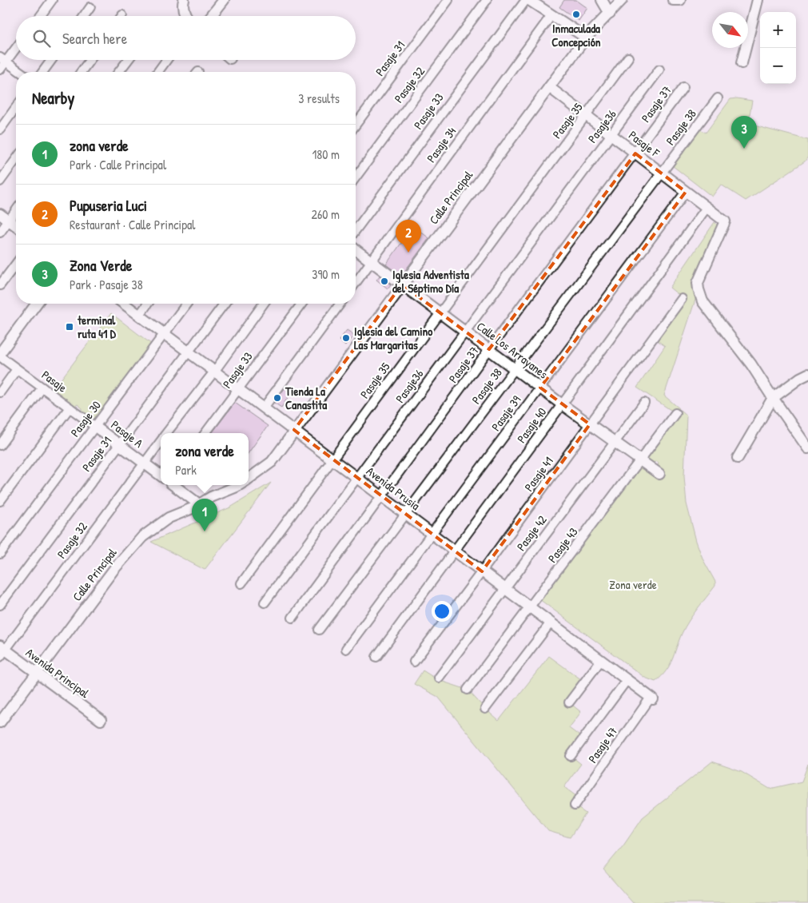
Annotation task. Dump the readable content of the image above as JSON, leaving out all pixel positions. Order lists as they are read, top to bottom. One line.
{"streets":{"street":["Pasaje 31","Pasaje 32","Pasaje 37","Pasaje 33","Pasaje 35","Pasaje36","Pasaje 38","Pasaje F","Pasaje 34","Calle Principal","Calle Los Arrayanes","Pasaje","Pasaje 39","Pasaje 30","Pasaje 40","Pasaje A","Pasaje 41","Avenida Prusia","Pasaje 42","Pasaje 43","Avenida Principal","Pasaje 47"]},"crossings":[["Pasaje 31","Pasaje A"],["Pasaje 31","Avenida Prusia"],["Pasaje 32","Pasaje A"],["Pasaje 32","Avenida Prusia"],["Pasaje 32","Avenida Principal"],["Pasaje 37","Pasaje F"],["Pasaje 37","Calle Los Arrayanes"],["Pasaje 37","Avenida Prusia"],["Pasaje 33","Avenida Prusia"],["Pasaje 35","Pasaje F"],["Pasaje 35","Calle Los Arrayanes"],["Pasaje 35","Avenida Prusia"],["Pasaje36","Pasaje F"],["Pasaje36","Calle Los Arrayanes"],["Pasaje36","Avenida Prusia"],["Pasaje 38","Pasaje F"],["Pasaje 38","Calle Los Arrayanes"],["Pasaje 38","Avenida Prusia"],["Pasaje F","Calle Principal"],["Pasaje F","Pasaje 39"],["Pasaje F","Pasaje 40"],["Pasaje 34","Calle Los Arrayanes"],["Calle Principal","Calle Los Arrayanes"],["Calle Principal","Avenida Prusia"],["Calle Principal","Avenida Principal"],["Calle Los Arrayanes","Pasaje 39"],["Calle Los Arrayanes","Pasaje 40"],["Calle Los Arrayanes","Pasaje 41"],["Calle Los Arrayanes","Pasaje 42"],["Calle Los Arrayanes","Pasaje 43"],["Pasaje","Pasaje 30"],["Pasaje","Pasaje A"],["Pasaje 39","Avenida Prusia"],["Pasaje 30","Pasaje A"],["Pasaje 30","Avenida Prusia"],["Pasaje 40","Avenida Prusia"],["Pasaje 41","Avenida Prusia"],["Avenida Prusia","Pasaje 42"],["Avenida Prusia","Pasaje 43"],["Avenida Prusia","Pasaje 47"]],"parks":["Zona verde"],"places":{"other":["Inmaculada Concepción","Iglesia Adventista del Séptimo Día","Iglesia del Camino Las Margaritas","Tienda La Canastita"],"transit":["terminal ruta 41 D"]},"north":"bottom right","page":{"map_buttons":["+","−"],"search":"Search here","heading":["Nearby","3 results"],"pins":["3","2","1"],"list":[{"mark":"1","name":"zona verde","note":"Park · Calle Principal","value":"180 m"},{"mark":"2","name":"Pupuseria Luci","note":"Restaurant · Calle Principal","value":"260 m"},{"mark":"3","name":"Zona Verde","note":"Park · Pasaje 38","value":"390 m"}],"popup":["zona verde","Park"]}}
